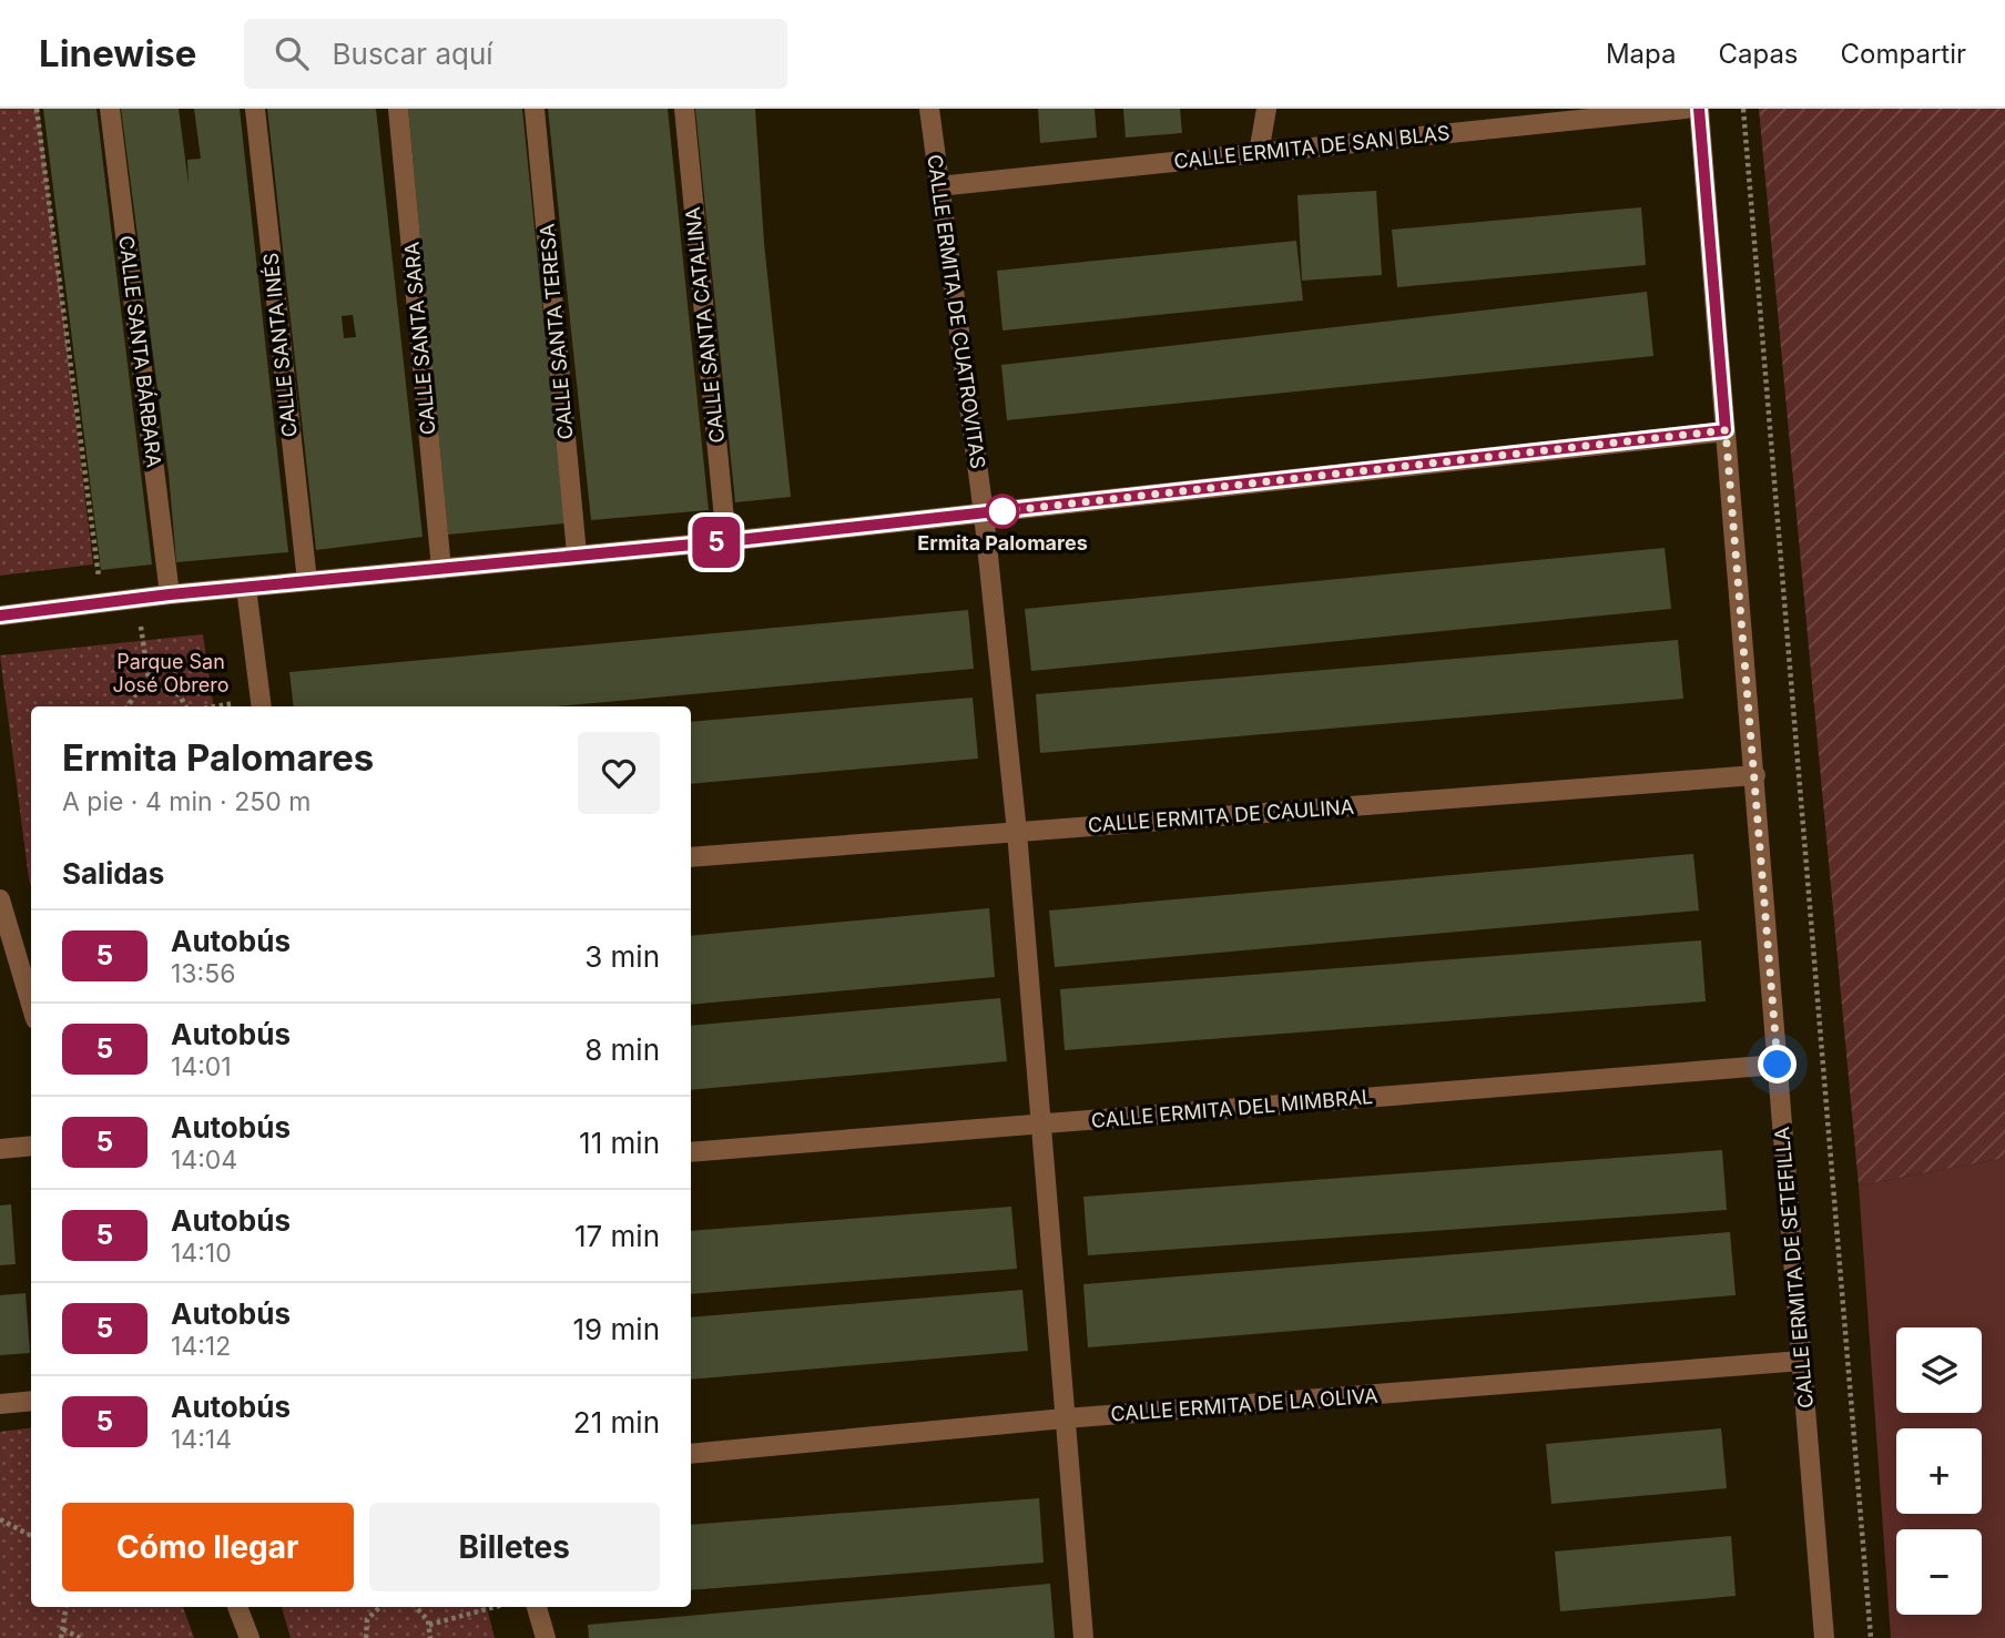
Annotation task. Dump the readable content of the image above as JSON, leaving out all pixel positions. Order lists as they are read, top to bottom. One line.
{"streets":{"street":["CALLE ERMITA DE SAN BLAS","CALLE ERMITA DE CUATROVITAS","CALLE SANTA CATALINA","CALLE SANTA TERESA","CALLE SANTA SARA","CALLE SANTA INÉS","CALLE SANTA BÁRBARA","CALLE ERMITA DE CAULINA","CALLE ERMITA DEL MIMBRAL","CALLE ERMITA DE SETEFILLA","CALLE ERMITA DE LA OLIVA"]},"crossings":[["CALLE ERMITA DE SAN BLAS","CALLE ERMITA DE CUATROVITAS"],["CALLE ERMITA DE CUATROVITAS","CALLE ERMITA DE CAULINA"],["CALLE ERMITA DE CUATROVITAS","CALLE ERMITA DEL MIMBRAL"],["CALLE ERMITA DE CUATROVITAS","CALLE ERMITA DE LA OLIVA"],["CALLE ERMITA DE CAULINA","CALLE ERMITA DE SETEFILLA"],["CALLE ERMITA DEL MIMBRAL","CALLE ERMITA DE SETEFILLA"],["CALLE ERMITA DE SETEFILLA","CALLE ERMITA DE LA OLIVA"]],"parks":["Parque San José Obrero"],"places":["Ermita Palomares"],"lines":["bus line 5"],"page":{"header":"Linewise","search":"Buscar aquí","nav":["Mapa","Capas","Compartir"],"on_map":"5","heading":[["Ermita Palomares","A pie · 4 min · 250 m"],"Salidas"],"list":[{"mark":"5","name":"Autobús","note":"13:56","value":"3 min"},{"mark":"5","name":"Autobús","note":"14:01","value":"8 min"},{"mark":"5","name":"Autobús","note":"14:04","value":"11 min"},{"mark":"5","name":"Autobús","note":"14:10","value":"17 min"},{"mark":"5","name":"Autobús","note":"14:12","value":"19 min"},{"mark":"5","name":"Autobús","note":"14:14","value":"21 min"}],"map_buttons":["+","−"],"buttons":["Cómo llegar","Billetes"]}}
